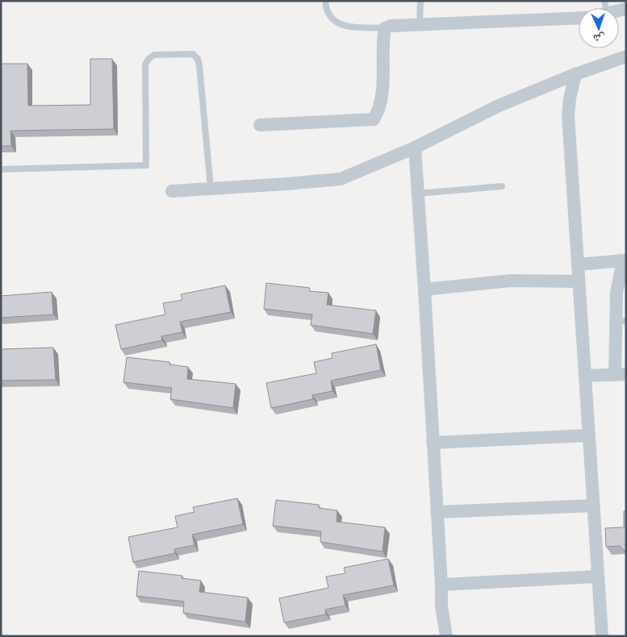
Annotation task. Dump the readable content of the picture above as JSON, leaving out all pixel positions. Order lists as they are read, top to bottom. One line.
{"north":"bottom"}
